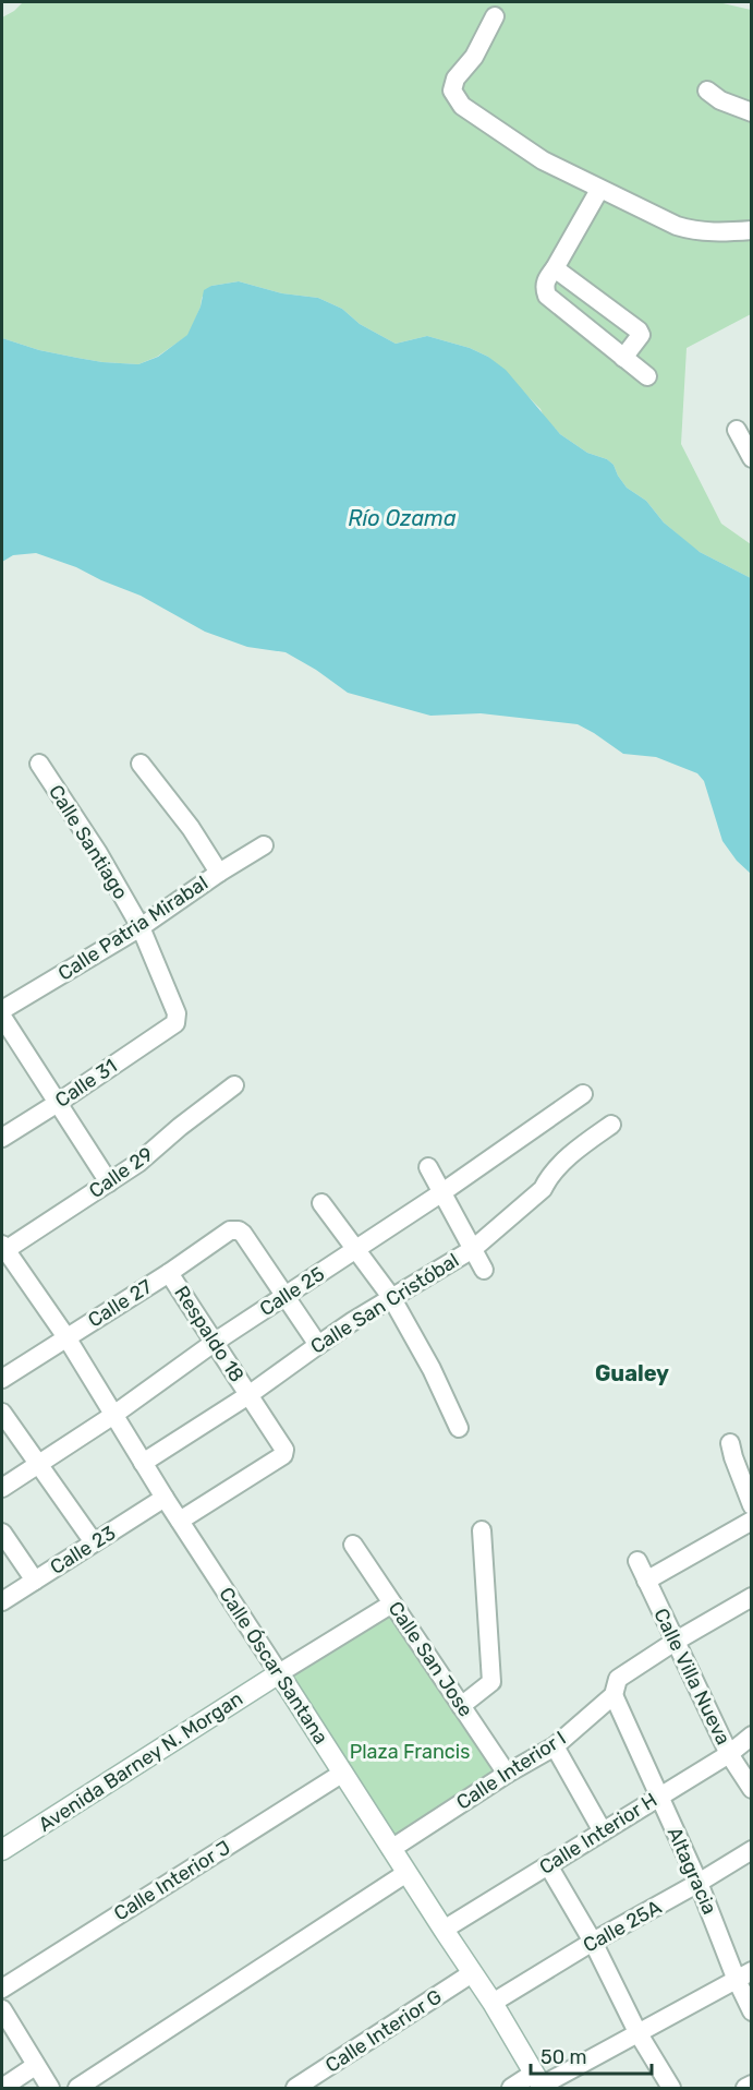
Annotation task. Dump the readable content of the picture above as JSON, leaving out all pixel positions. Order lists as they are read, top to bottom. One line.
{"streets":{"street":["Calle Santiago","Calle Patria Mirabal","Calle 31","Calle 29","Calle 25","Calle 27","Calle San Cristóbal","Respaldo 18","Calle 23","Calle San Jose","Calle Óscar Santana","Calle Villa Nueva","Avenida Barney N. Morgan","Calle Interior I","Calle Interior H","Altagracia","Calle Interior J","Calle 25A","Calle Interior G"]},"crossings":[["Calle Santiago","Calle Patria Mirabal"],["Calle Santiago","Calle 31"],["Calle 29","Calle Óscar Santana"],["Calle 25","Calle 27"],["Calle 25","Respaldo 18"],["Calle 25","Calle Óscar Santana"],["Calle 27","Respaldo 18"],["Calle 27","Calle Óscar Santana"],["Calle San Cristóbal","Respaldo 18"],["Calle San Cristóbal","Calle Óscar Santana"],["Respaldo 18","Calle Óscar Santana"],["Calle 23","Calle Óscar Santana"],["Calle San Jose","Calle Interior I"],["Calle Óscar Santana","Avenida Barney N. Morgan"],["Calle Óscar Santana","Calle Interior I"],["Calle Óscar Santana","Calle Interior H"],["Calle Óscar Santana","Calle Interior J"],["Calle Óscar Santana","Calle 25A"],["Calle Óscar Santana","Calle Interior G"],["Calle Villa Nueva","Calle Interior I"],["Calle Villa Nueva","Calle Interior H"],["Calle Interior I","Altagracia"],["Calle Interior H","Altagracia"],["Altagracia","Calle 25A"]],"districts":["Gualey"],"water":["Río Ozama"],"parks":["Plaza Francis"],"scale_bar":"50 m"}
